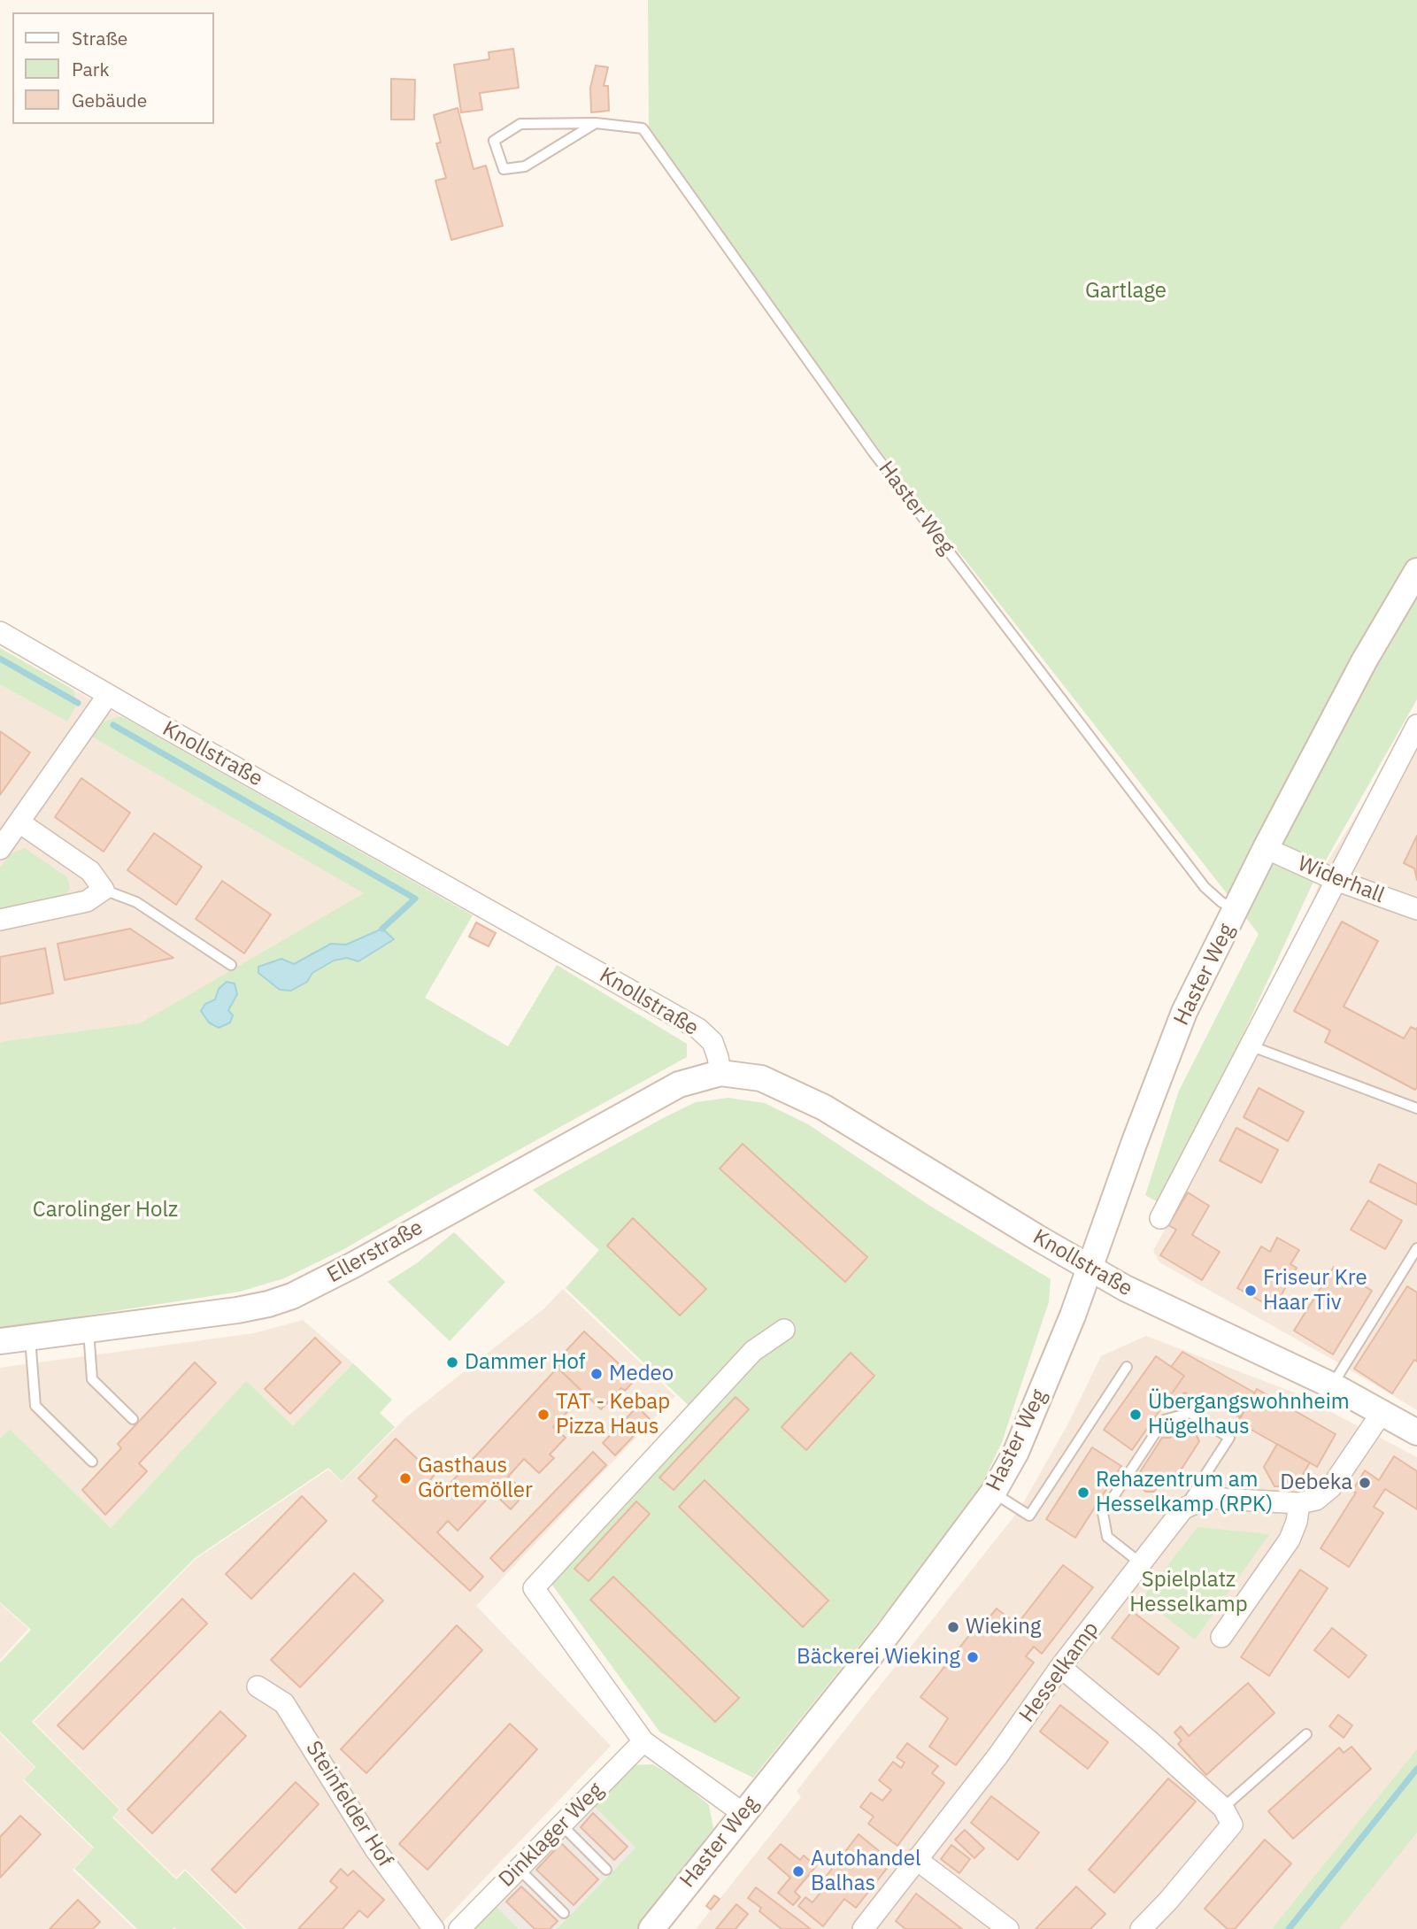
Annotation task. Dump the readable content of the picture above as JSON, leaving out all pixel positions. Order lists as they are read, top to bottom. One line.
{"streets":{"street":["Haster Weg","Knollstraße","Widerhall","Ellerstraße","Hesselkamp","Steinfelder Hof","Dinklager Weg"]},"crossings":[["Haster Weg","Knollstraße"],["Haster Weg","Widerhall"],["Knollstraße","Ellerstraße"]],"parks":["Gartlage","Carolinger Holz","Spielplatz Hesselkamp"],"places":["Friseur Kre Haar Tiv","Dammer Hof","Medeo","TAT - Kebap Pizza Haus","Übergangswohnheim Hügelhaus","Gasthaus Görtemöller","Debeka","Rehazentrum am Hesselkamp (RPK)","Wieking","Bäckerei Wieking","Autohandel Balhas"],"legend":["Straße","Park","Gebäude"]}
